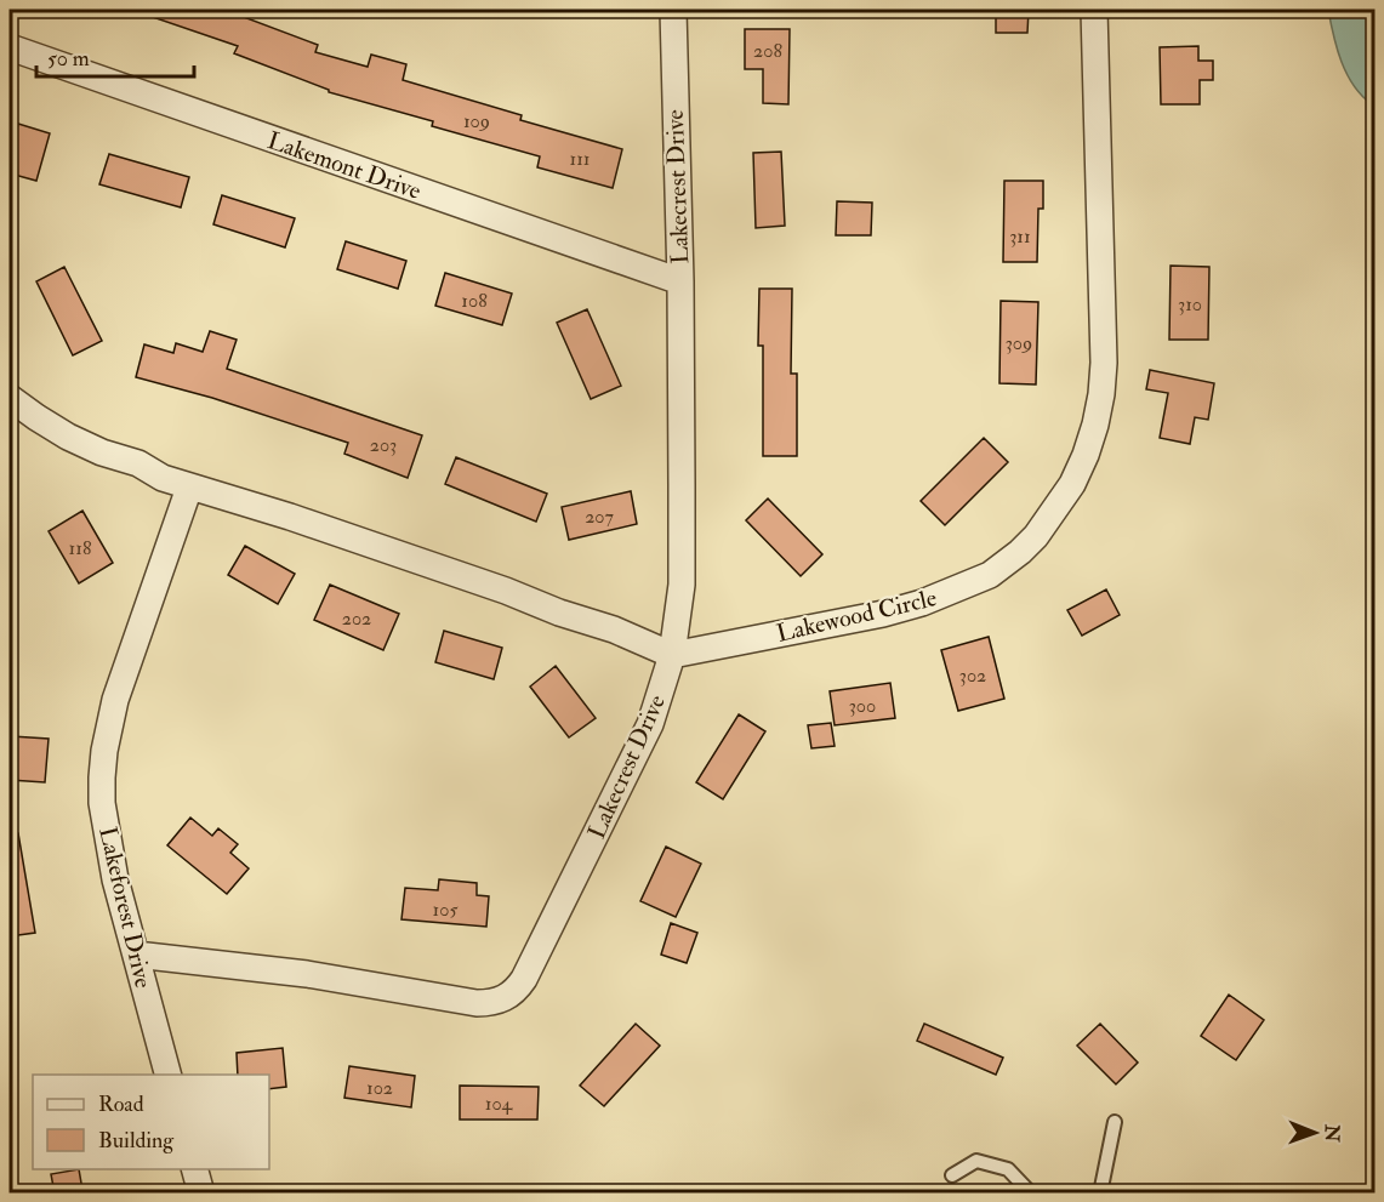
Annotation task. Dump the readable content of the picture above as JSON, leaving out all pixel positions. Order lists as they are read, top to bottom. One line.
{"streets":{"street":["Lakemont Drive","Lakecrest Drive","Lakewood Circle","Lakeforest Drive"]},"crossings":[["Lakemont Drive","Lakecrest Drive"],["Lakecrest Drive","Lakewood Circle"],["Lakecrest Drive","Lakeforest Drive"]],"house_numbers":["208","109","111","311","108","310","309","203","207","118","202","302","300","105","102","104"],"legend":["Road","Building"],"scale_bar":"50 m","north":"right"}
